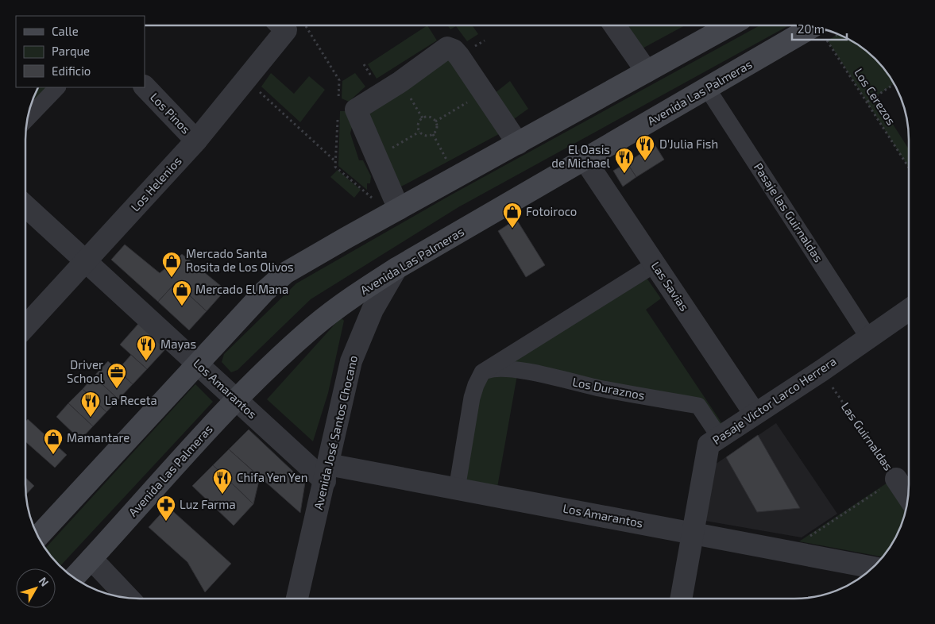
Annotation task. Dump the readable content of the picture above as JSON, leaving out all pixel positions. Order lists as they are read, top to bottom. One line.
{"streets":{"main road":["Avenida Las Palmeras"],"street":["Los Pinos","Los Helenios","Pasaje las Guirnaldas","Las Savias","Los Amarantos","Los Duraznos","Pasaje Victor Larco Herrera","Avenida José Santos Chocano","Las Guirnaldas"],"path":["Los Cerezos"]},"crossings":[["Avenida Las Palmeras","Pasaje las Guirnaldas"],["Avenida Las Palmeras","Las Savias"],["Avenida Las Palmeras","Los Amarantos"],["Avenida Las Palmeras","Avenida José Santos Chocano"],["Los Pinos","Los Helenios"],["Los Helenios","Los Amarantos"],["Pasaje las Guirnaldas","Pasaje Victor Larco Herrera"],["Las Savias","Pasaje Victor Larco Herrera"],["Los Amarantos","Pasaje Victor Larco Herrera"],["Los Amarantos","Avenida José Santos Chocano"],["Los Duraznos","Pasaje Victor Larco Herrera"],["Pasaje Victor Larco Herrera","Las Guirnaldas"]],"places":{"restaurant":["D'Julia Fish","El Oasis de Michael","Mayas","La Receta","Chifa Yen Yen"],"shop":["Fotoiroco","Mercado Santa Rosita de Los Olivos","Mercado El Mana","Mamantare"],"office":["Driver School"],"pharmacy":["Luz Farma"]},"legend":["Calle","Parque","Edificio"],"scale_bar":"20 m","north":"top right"}
